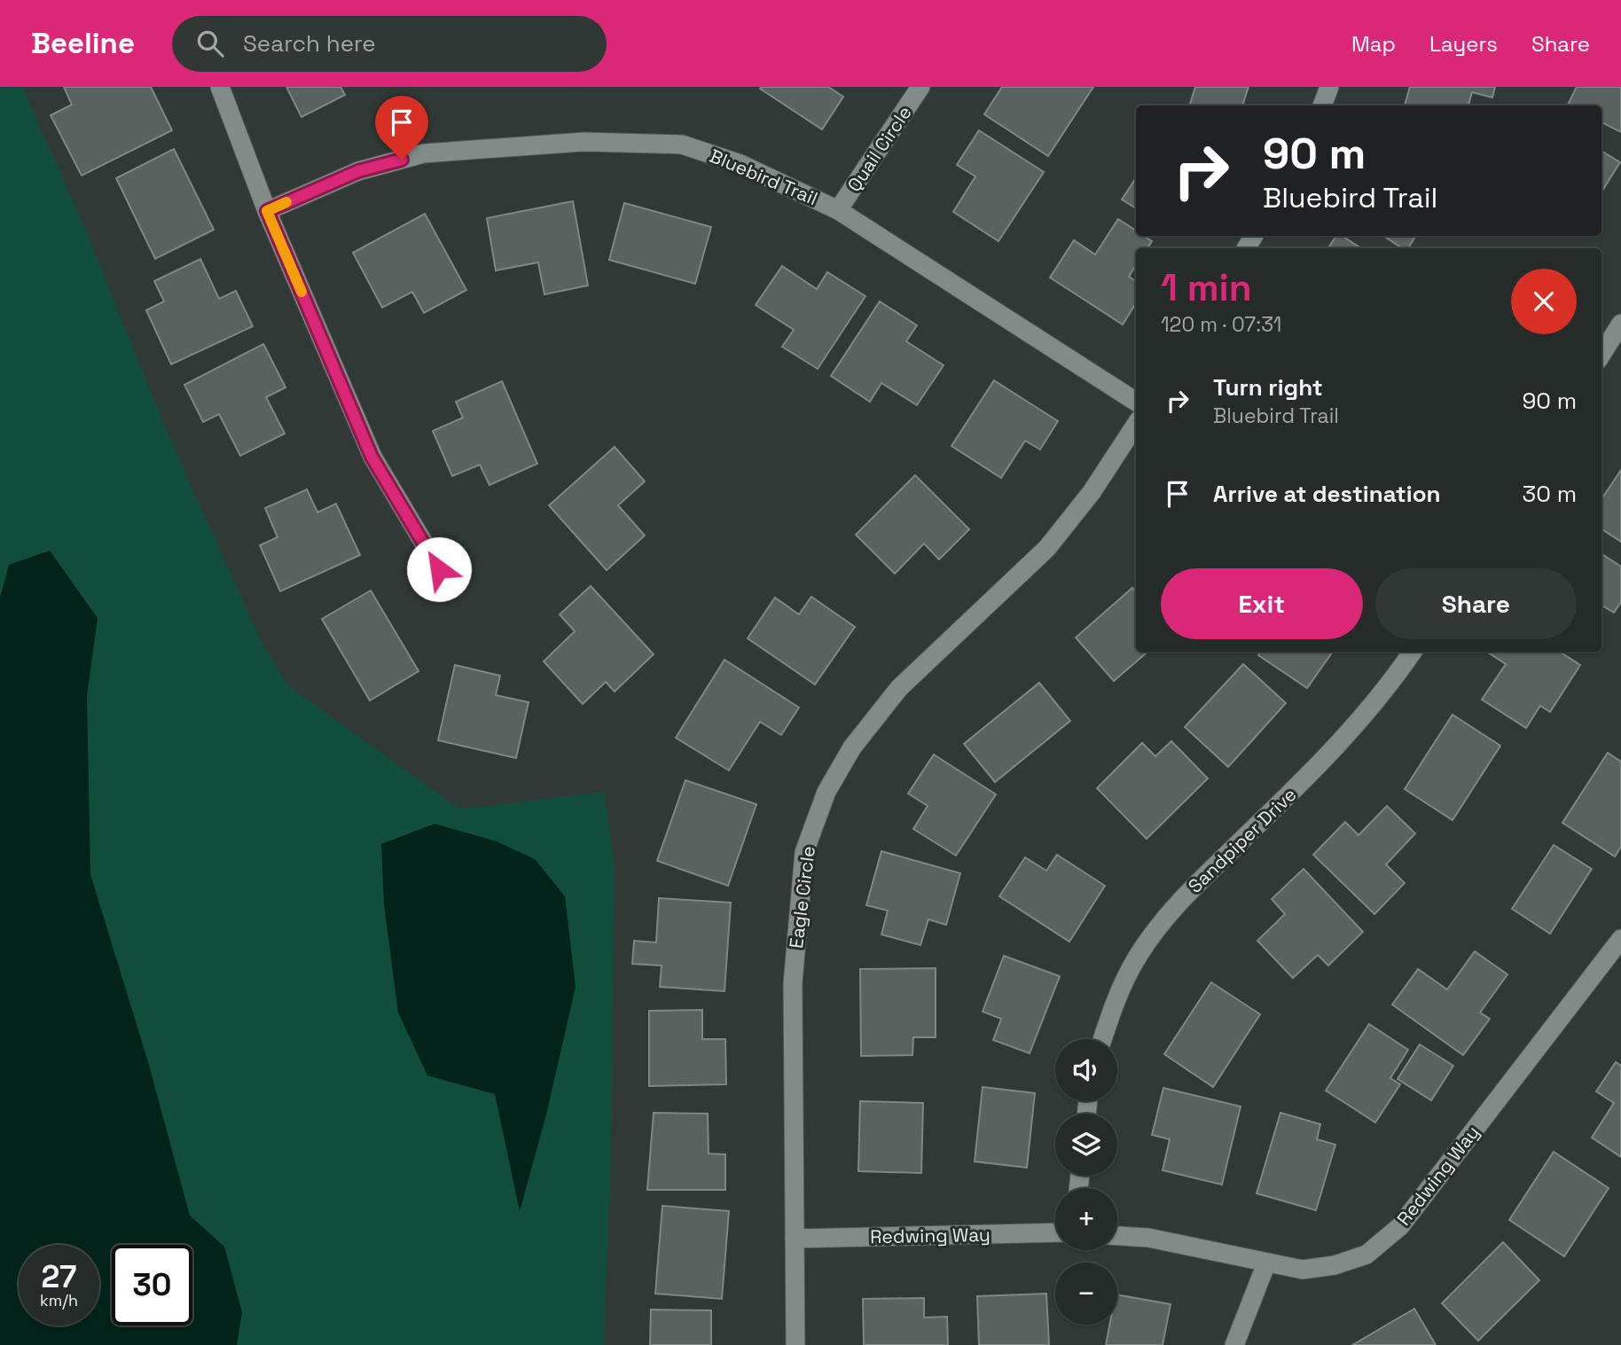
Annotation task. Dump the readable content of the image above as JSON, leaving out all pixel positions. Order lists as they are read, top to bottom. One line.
{"streets":{"street":["Quail Circle","Bluebird Trail","Sandpiper Drive","Eagle Circle","Redwing Way"]},"crossings":[["Quail Circle","Bluebird Trail"],["Eagle Circle","Redwing Way"]],"page":{"header":"Beeline","search":"Search here","nav":["Map","Layers","Share"],"turn":["90 m","Bluebird Trail"],"heading":["1 min","120 m · 07:31"],"list":[{"name":"Turn right","note":"Bluebird Trail","value":"90 m"},{"name":"Arrive at destination","value":"30 m"}],"buttons":["Exit","Share"],"map_buttons":["+","−"],"speed":"27 km/h","limit":"30"}}
